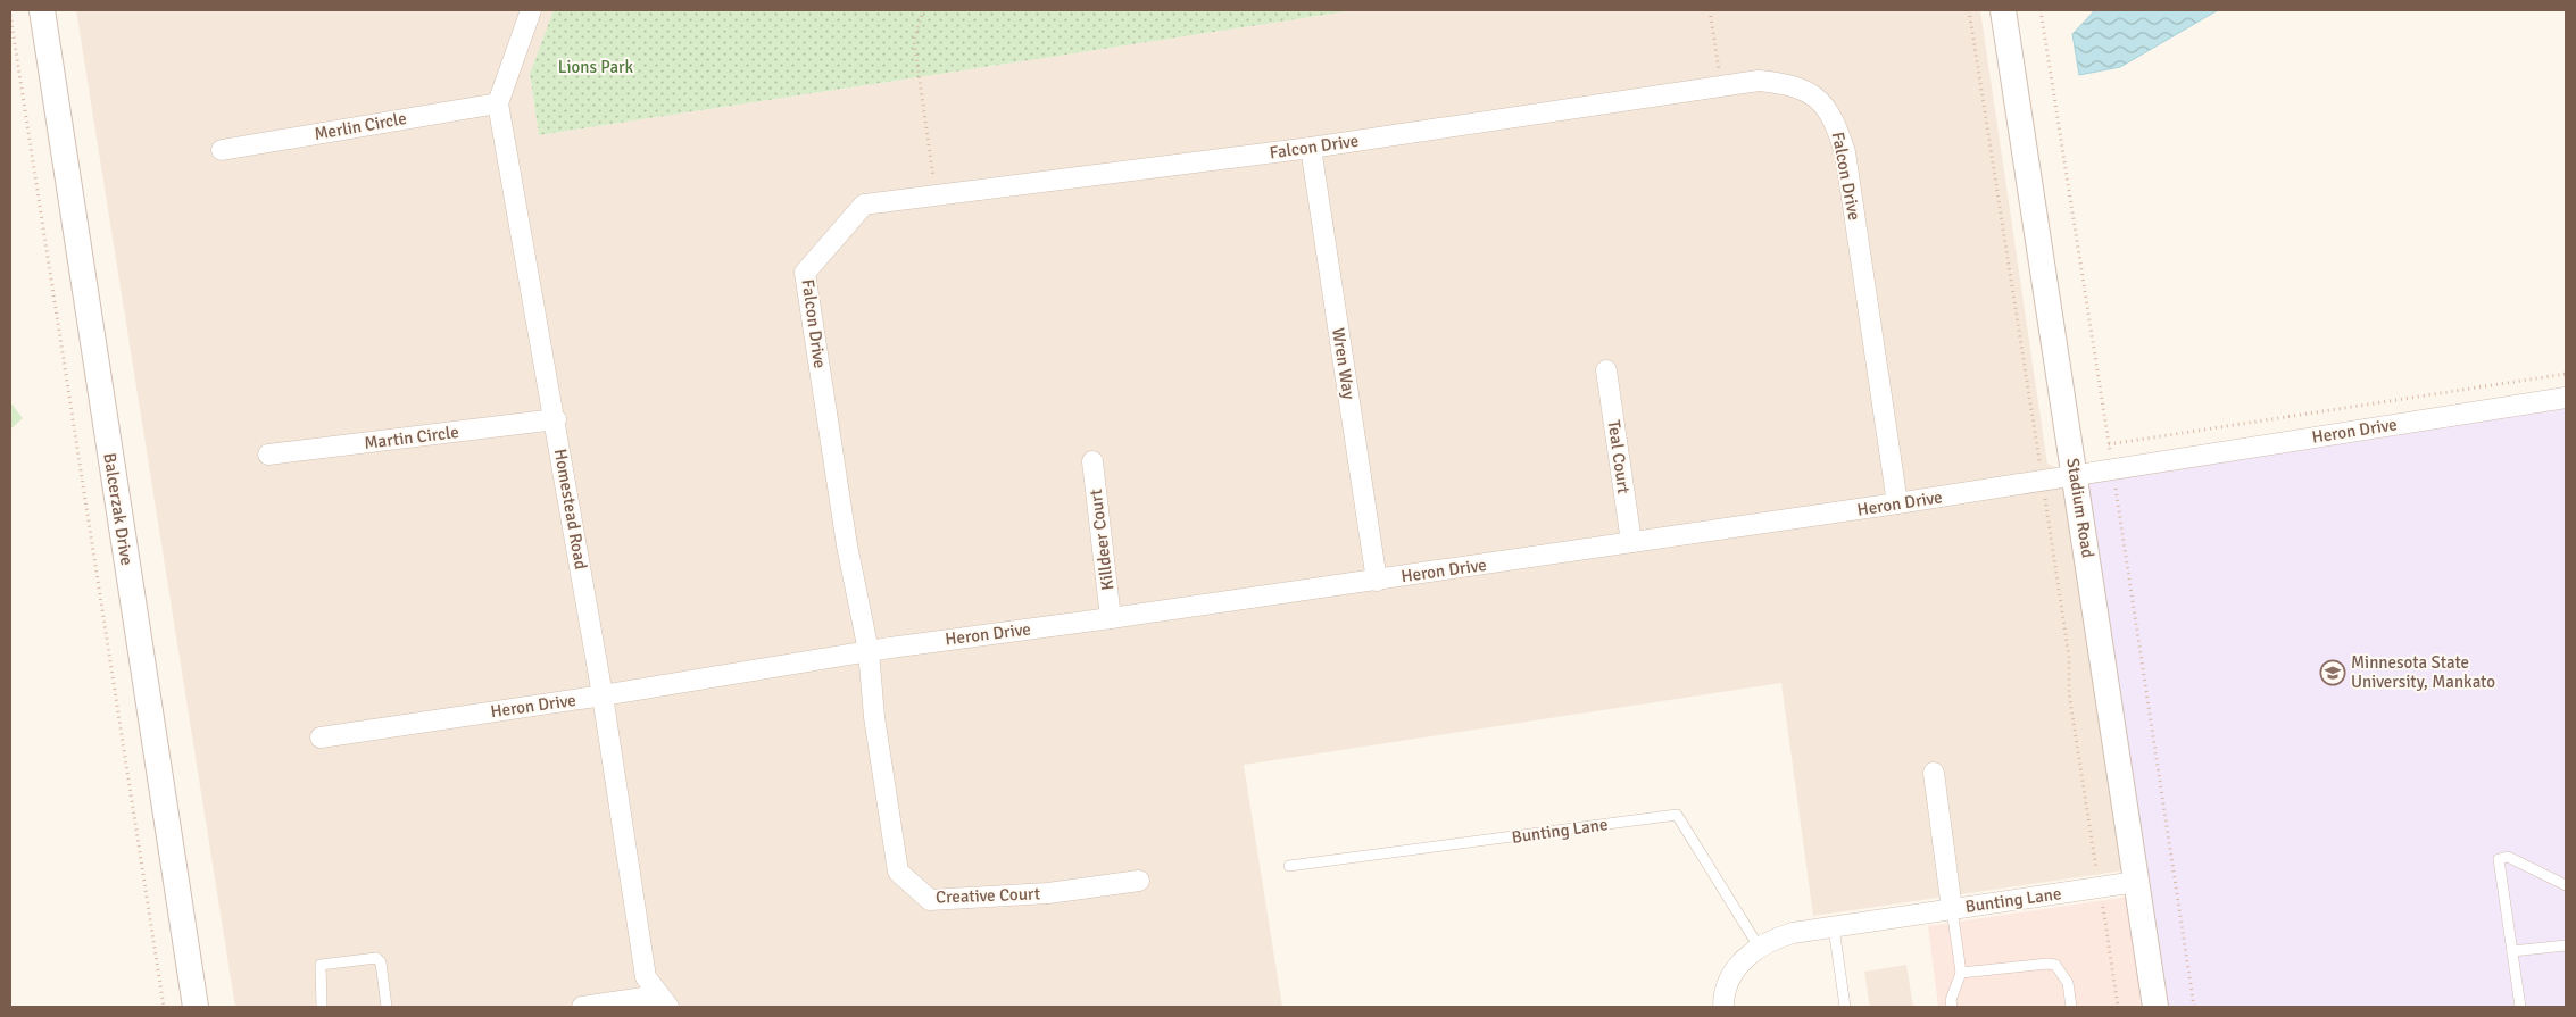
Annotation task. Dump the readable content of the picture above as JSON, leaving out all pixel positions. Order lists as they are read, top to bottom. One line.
{"streets":{"street":["Merlin Circle","Falcon Drive","Wren Way","Heron Drive","Martin Circle","Teal Court","Stadium Road","Balcerzak Drive","Homestead Road","Killdeer Court","Bunting Lane","Creative Court"]},"crossings":[["Merlin Circle","Homestead Road"],["Falcon Drive","Wren Way"],["Falcon Drive","Heron Drive"],["Falcon Drive","Creative Court"],["Wren Way","Heron Drive"],["Heron Drive","Teal Court"],["Heron Drive","Stadium Road"],["Heron Drive","Homestead Road"],["Heron Drive","Killdeer Court"],["Heron Drive","Creative Court"],["Martin Circle","Homestead Road"],["Stadium Road","Bunting Lane"]],"parks":["Lions Park"],"places":{"school or university":["Minnesota State University, Mankato"]}}
